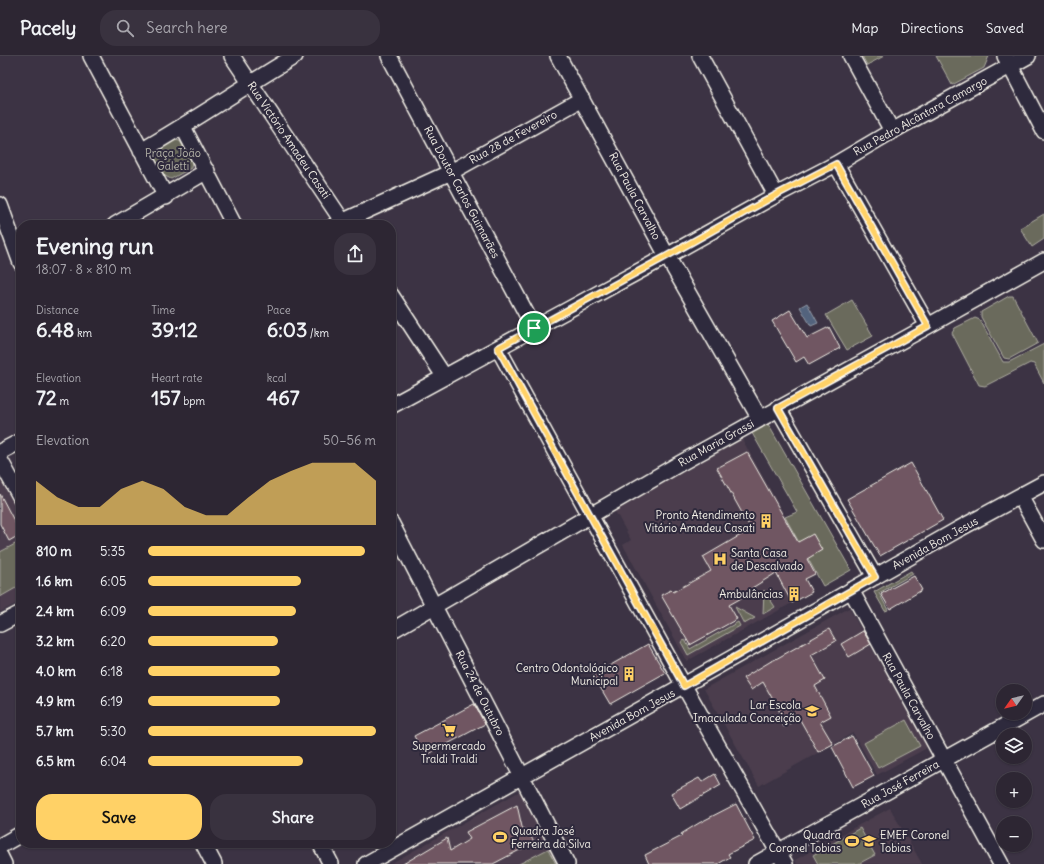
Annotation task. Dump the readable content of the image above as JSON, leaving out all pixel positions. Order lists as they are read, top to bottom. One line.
{"streets":{"street":["Rua Pedro Alcântara Camargo","Rua 28 de Fevereiro","Rua Victório Amadeu Casati","Rua Doutor Carlos Guimarães","Rua Paula Carvalho","Rua Maria Grassi","Avenida Bom Jesus","Rua 24 de Outubro","Rua José Ferreira"]},"crossings":[["Rua Pedro Alcântara Camargo","Rua Doutor Carlos Guimarães"],["Rua Pedro Alcântara Camargo","Rua Paula Carvalho"],["Rua 28 de Fevereiro","Rua Doutor Carlos Guimarães"],["Rua 28 de Fevereiro","Rua Paula Carvalho"],["Rua Paula Carvalho","Rua Maria Grassi"],["Rua Paula Carvalho","Avenida Bom Jesus"],["Rua Paula Carvalho","Rua José Ferreira"],["Rua Maria Grassi","Rua 24 de Outubro"],["Avenida Bom Jesus","Rua 24 de Outubro"]],"parks":["Praça João Galetti"],"places":{"building":["Pronto Atendimento Vitório Amadeu Casati","Ambulâncias","Centro Odontológico Municipal"],"hospital":["Santa Casa de Descalvado"],"school or university":["Lar Escola Imaculada Conceição","EMEF Coronel Tobias"],"supermarket":["Supermercado Traldi Traldi"],"sports":["Quadra José Ferreira da Silva","Quadra Coronel Tobias"]},"north":"bottom left","page":{"header":"Pacely","search":"Search here","nav":["Map","Directions","Saved"],"heading":["Evening run","18:07 · 8 × 810 m"],"stats":[["Distance","6.48 km"],["Time","39:12"],["Pace","6:03 /km"],["Elevation","72 m"],["Heart rate","157 bpm"],["kcal","467"]],"chart":["Elevation","50–56 m"],"list":[{"name":"810 m","note":"5:35"},{"name":"1.6 km","note":"6:05"},{"name":"2.4 km","note":"6:09"},{"name":"3.2 km","note":"6:20"},{"name":"4.0 km","note":"6:18"},{"name":"4.9 km","note":"6:19"},{"name":"5.7 km","note":"5:30"},{"name":"6.5 km","note":"6:04"}],"map_buttons":["+","−"],"buttons":["Save","Share"]}}
